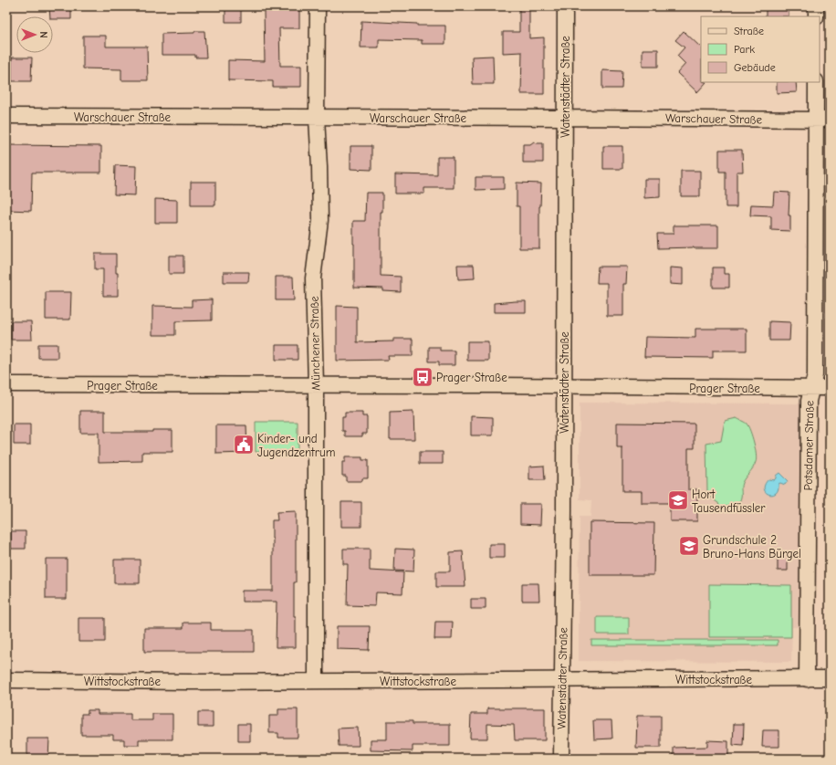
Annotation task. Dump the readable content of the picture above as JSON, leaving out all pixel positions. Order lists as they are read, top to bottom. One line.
{"streets":{"street":["Watenstädter Straße","Warschauer Straße","Münchener Straße","Prager Straße","Potsdamer Straße","Wittstockstraße"]},"crossings":[["Watenstädter Straße","Warschauer Straße"],["Watenstädter Straße","Prager Straße"],["Watenstädter Straße","Wittstockstraße"],["Warschauer Straße","Münchener Straße"],["Warschauer Straße","Potsdamer Straße"],["Münchener Straße","Prager Straße"],["Münchener Straße","Wittstockstraße"],["Prager Straße","Potsdamer Straße"],["Potsdamer Straße","Wittstockstraße"]],"places":{"bus stop":["Prager Straße"],"public building":["Kinder- und Jugendzentrum"],"school or university":["Hort Tausendfüssler","Grundschule 2 Bruno-Hans Bürgel"]},"legend":["Straße","Park","Gebäude"],"north":"right"}
